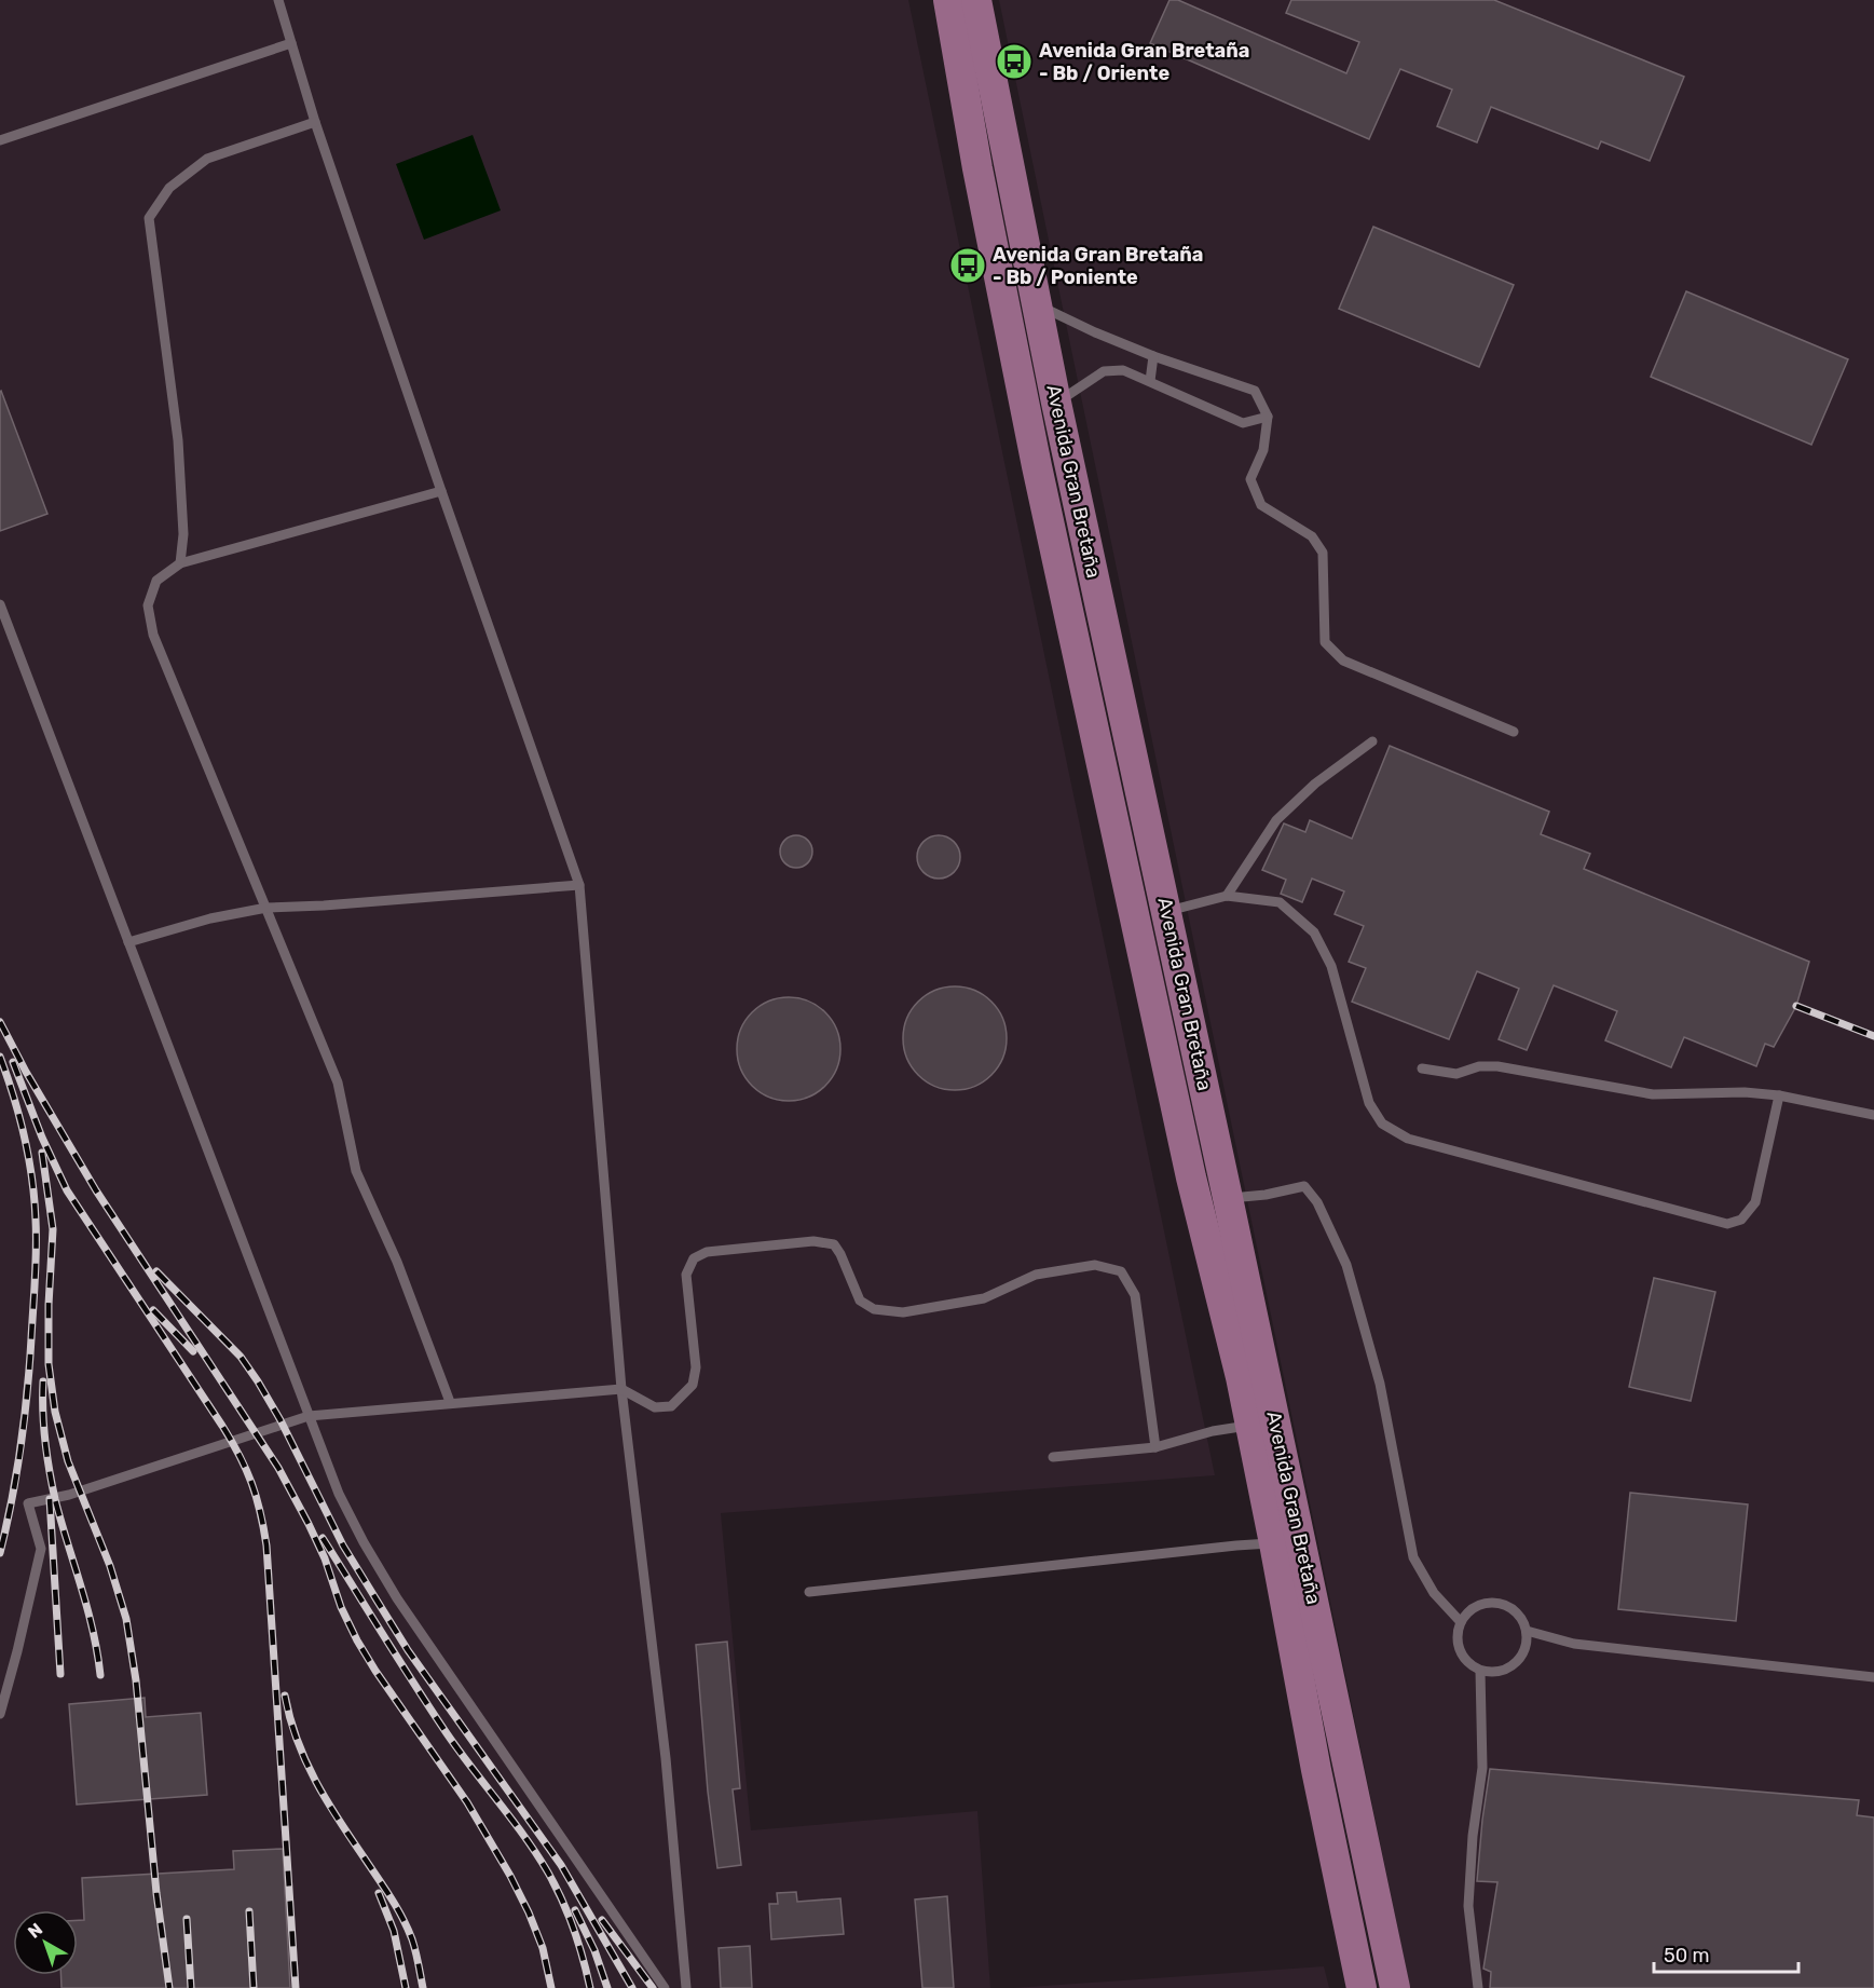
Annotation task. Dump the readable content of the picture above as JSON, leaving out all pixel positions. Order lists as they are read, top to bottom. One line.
{"streets":{"main road":["Avenida Gran Bretaña"]},"places":{"bus stop":["Avenida Gran Bretaña - Bb / Oriente","Avenida Gran Bretaña - Bb / Poniente"]},"scale_bar":"50 m","north":"top left"}
